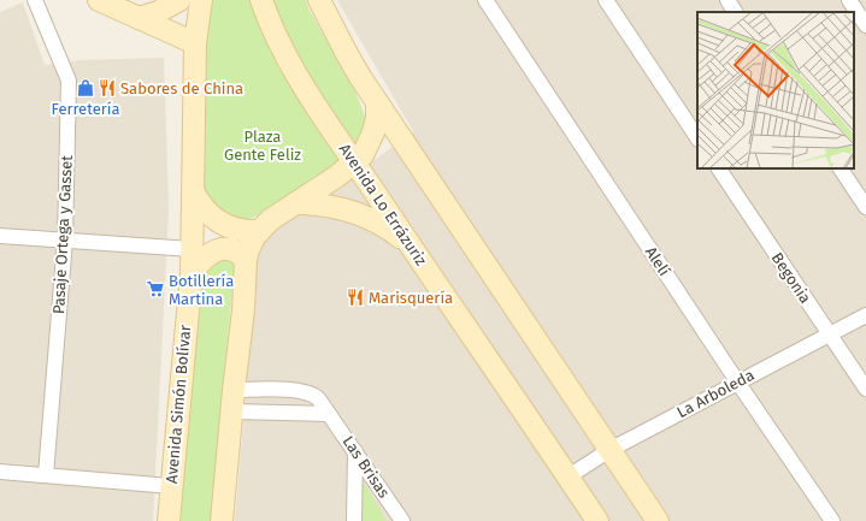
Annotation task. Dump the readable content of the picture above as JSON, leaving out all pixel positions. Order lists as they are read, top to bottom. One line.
{"streets":{"main road":["Avenida Lo Errázuriz","Avenida Simón Bolívar"],"street":["Pasaje Ortega y Gasset","Alelí","Begonia","La Arboleda","Las Brisas"]},"crossings":[["Avenida Lo Errázuriz","La Arboleda"],["Alelí","La Arboleda"],["Begonia","La Arboleda"]],"parks":["Plaza Gente Feliz"],"places":{"shop":["Ferretería"],"restaurant":["Sabores de China","Marisquería"],"supermarket":["Botillería Martina"]}}
